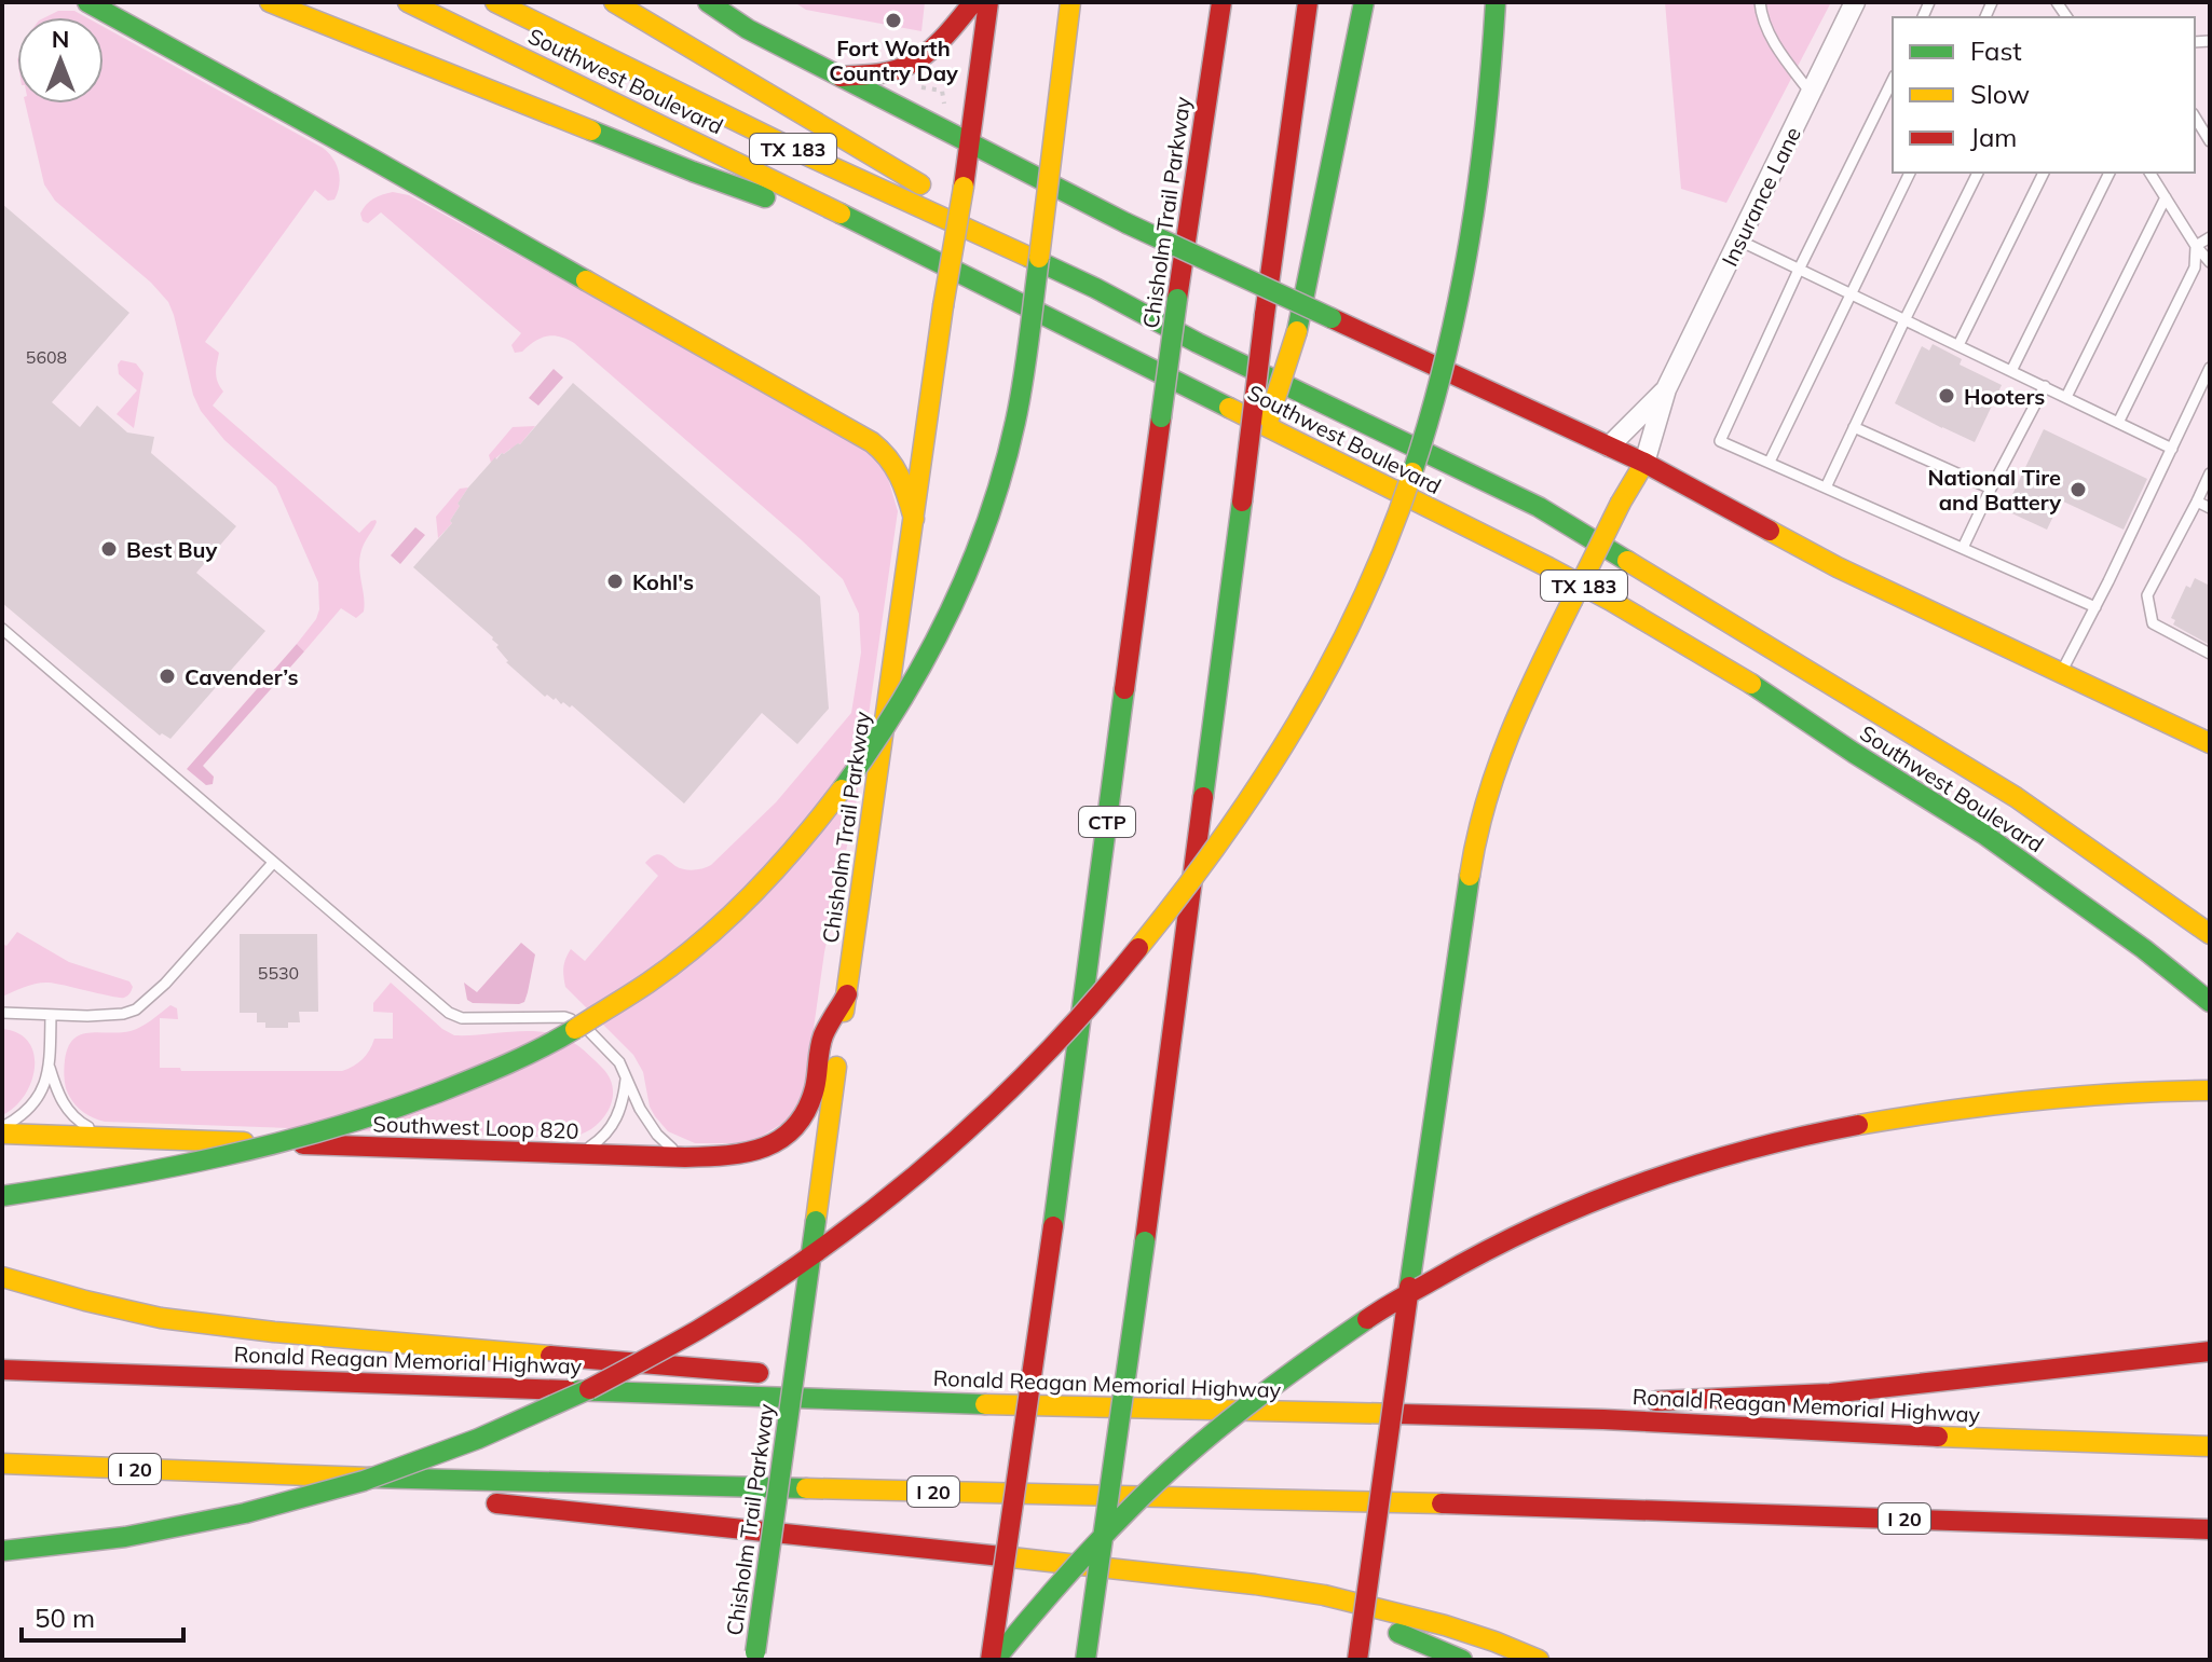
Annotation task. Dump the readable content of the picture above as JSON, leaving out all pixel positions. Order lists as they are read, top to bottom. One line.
{"streets":{"main road":["Southwest Boulevard","TX 183","Chisholm Trail Parkway","CTP","Southwest Loop 820","Ronald Reagan Memorial Highway","I 20"],"street":["Insurance Lane"]},"crossings":[["Chisholm Trail Parkway","Southwest Loop 820"]],"places":["Fort Worth Country Day","Hooters","National Tire and Battery","Best Buy","Kohl's","Cavender’s"],"house_numbers":["5608","5530"],"legend":["Fast","Slow","Jam"],"scale_bar":"50 m","north":"top"}
